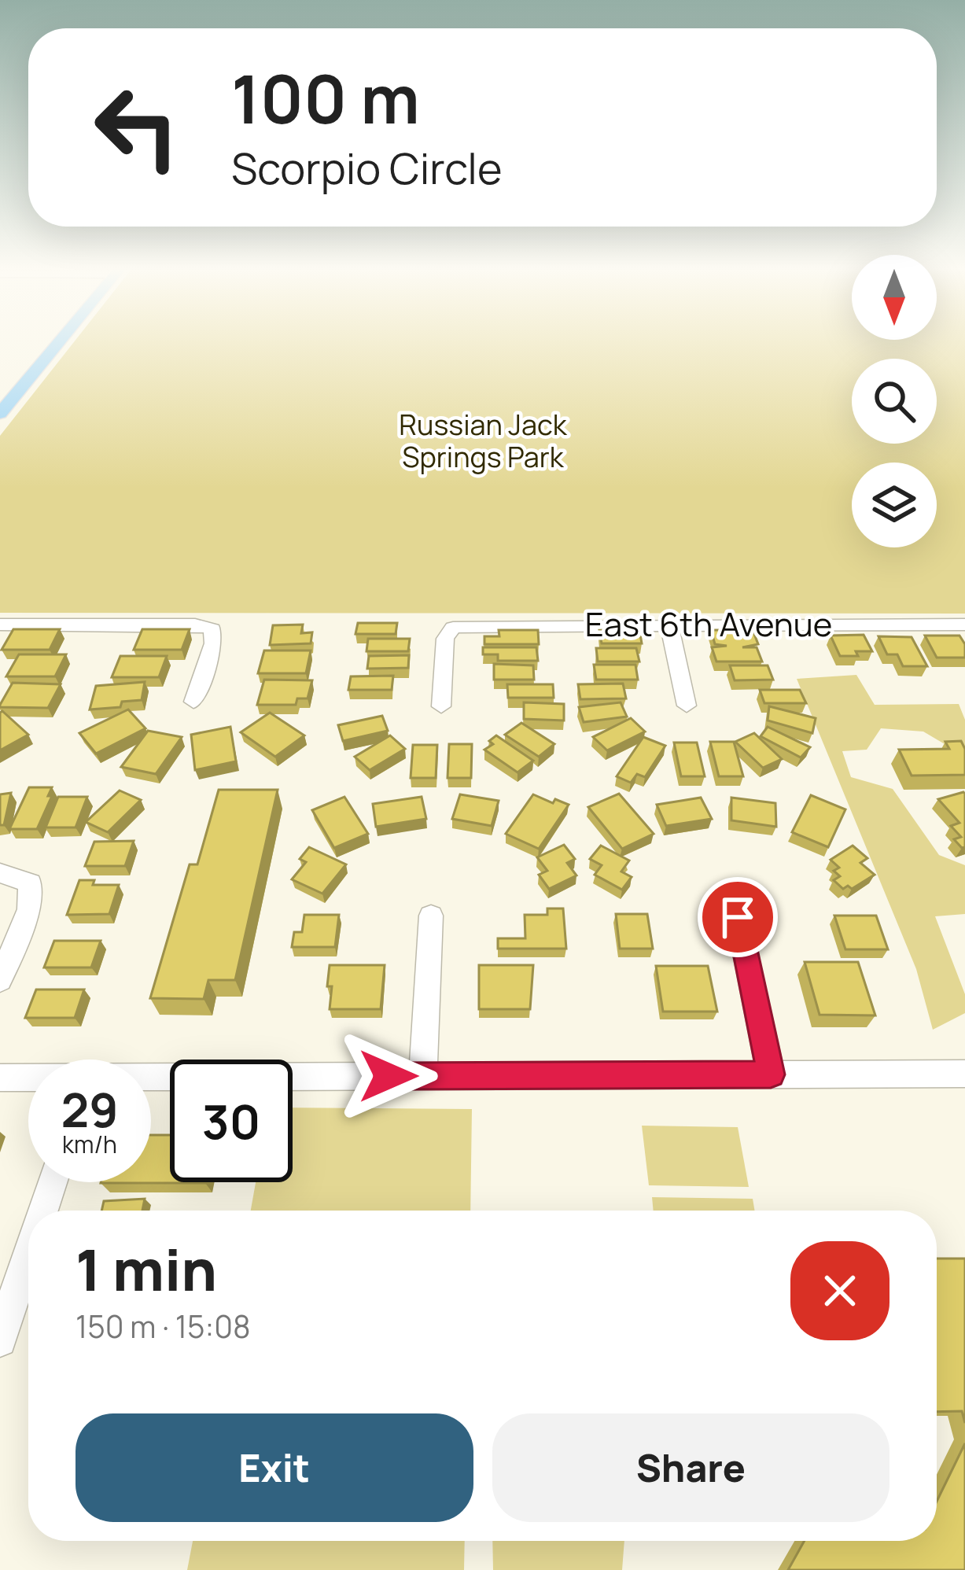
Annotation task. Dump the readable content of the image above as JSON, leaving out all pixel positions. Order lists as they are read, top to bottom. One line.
{"streets":{"street":["East 6th Avenue"]},"parks":["Russian Jack Springs Park"],"north":"bottom","page":{"turn":["100 m","Scorpio Circle"],"speed":"29 km/h","limit":"30","heading":["1 min","150 m · 15:08"],"buttons":["Exit","Share"]}}
